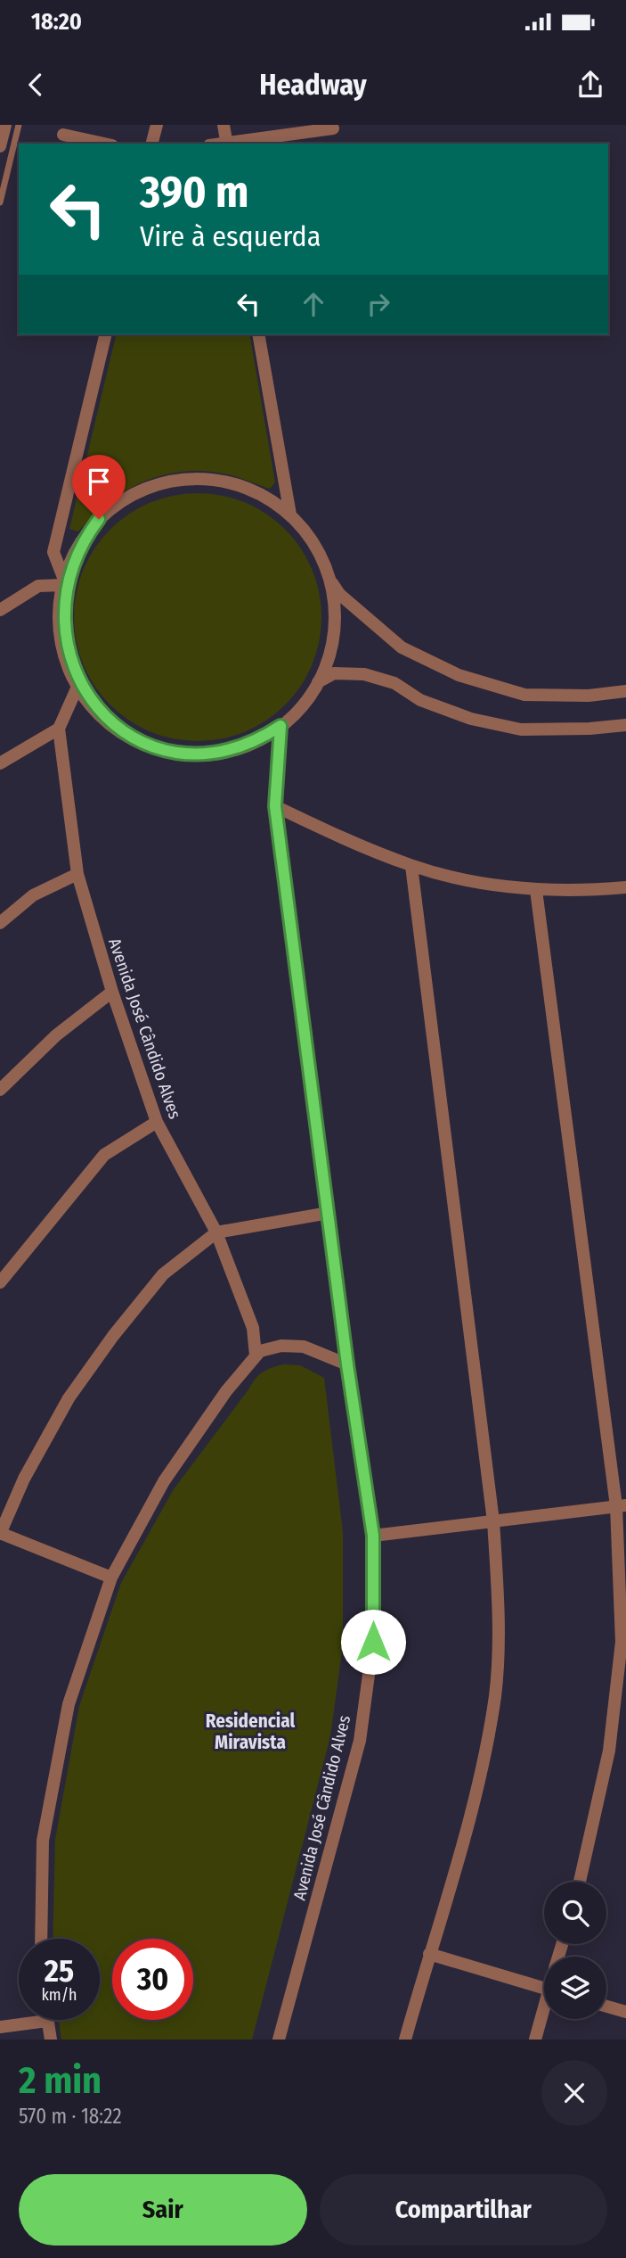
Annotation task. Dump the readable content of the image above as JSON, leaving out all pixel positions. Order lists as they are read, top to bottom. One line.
{"streets":{"street":["Avenida José Cândido Alves"]},"districts":["Residencial Miravista"],"page":{"status":"18:20","header":"Headway","turn":["390 m","Vire à esquerda"],"speed":"25 km/h","limit":"30","heading":["2 min","570 m · 18:22"],"buttons":["Sair","Compartilhar"]}}
